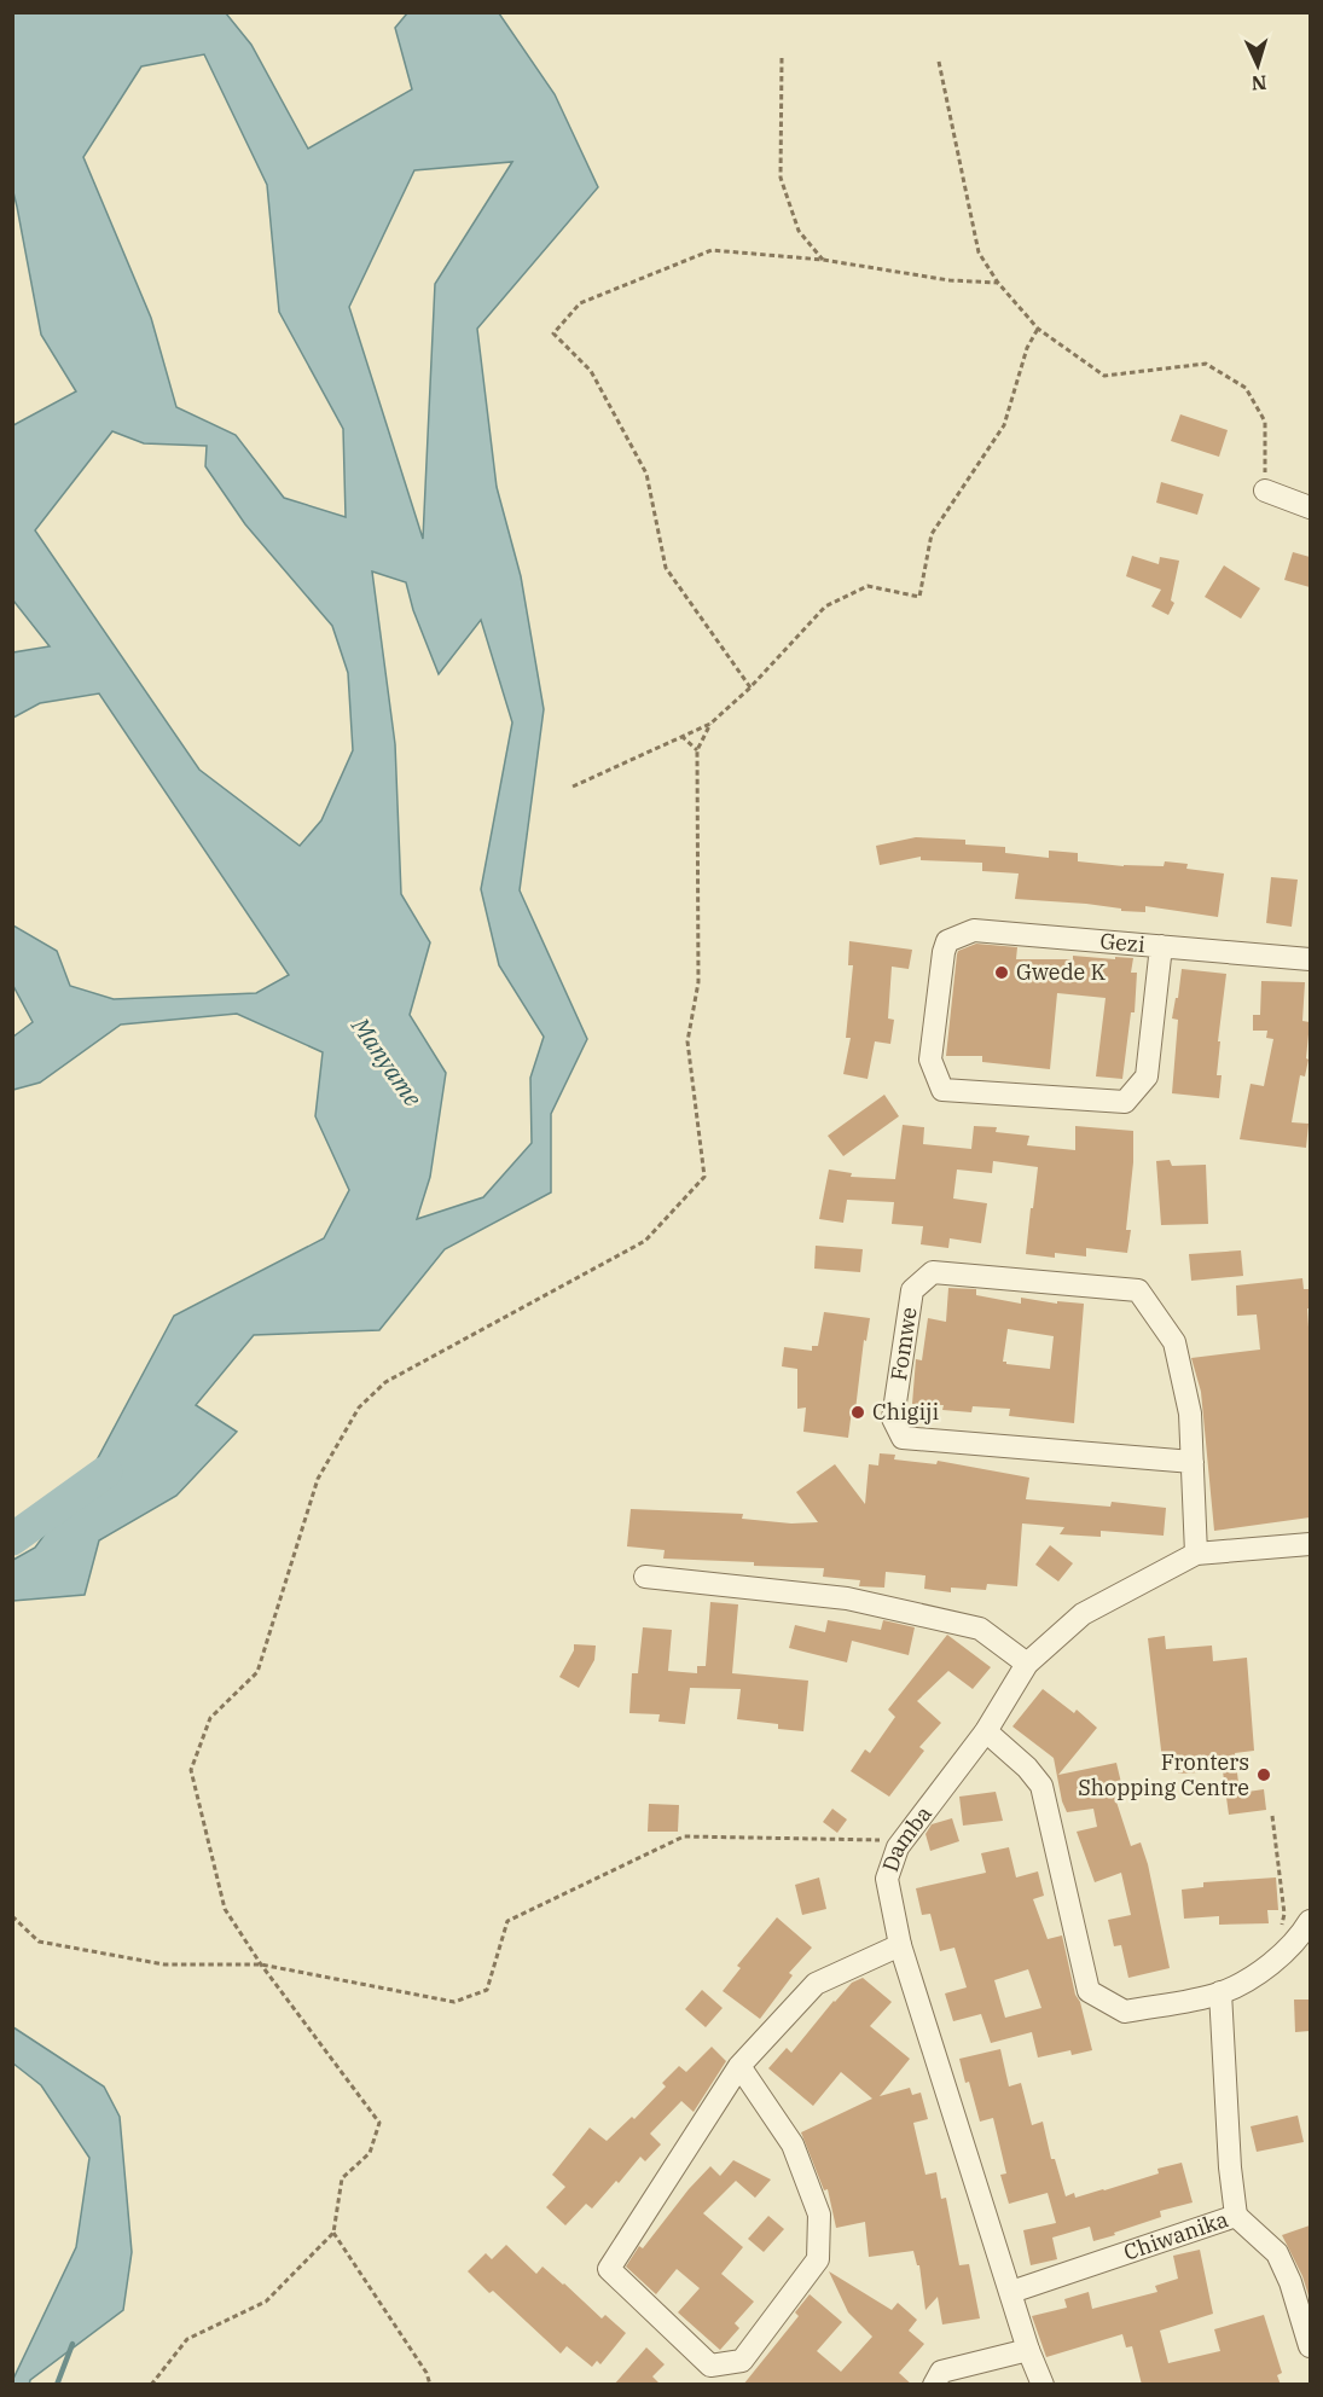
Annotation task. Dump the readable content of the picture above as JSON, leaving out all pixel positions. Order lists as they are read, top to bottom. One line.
{"streets":{"street":["Gezi","Fomwe","Damba","Chiwanika"]},"crossings":[["Fomwe","Damba"],["Damba","Chiwanika"]],"water":["Manyame"],"places":["Gwede K","Chigiji","Fronters Shopping Centre"],"north":"bottom"}
